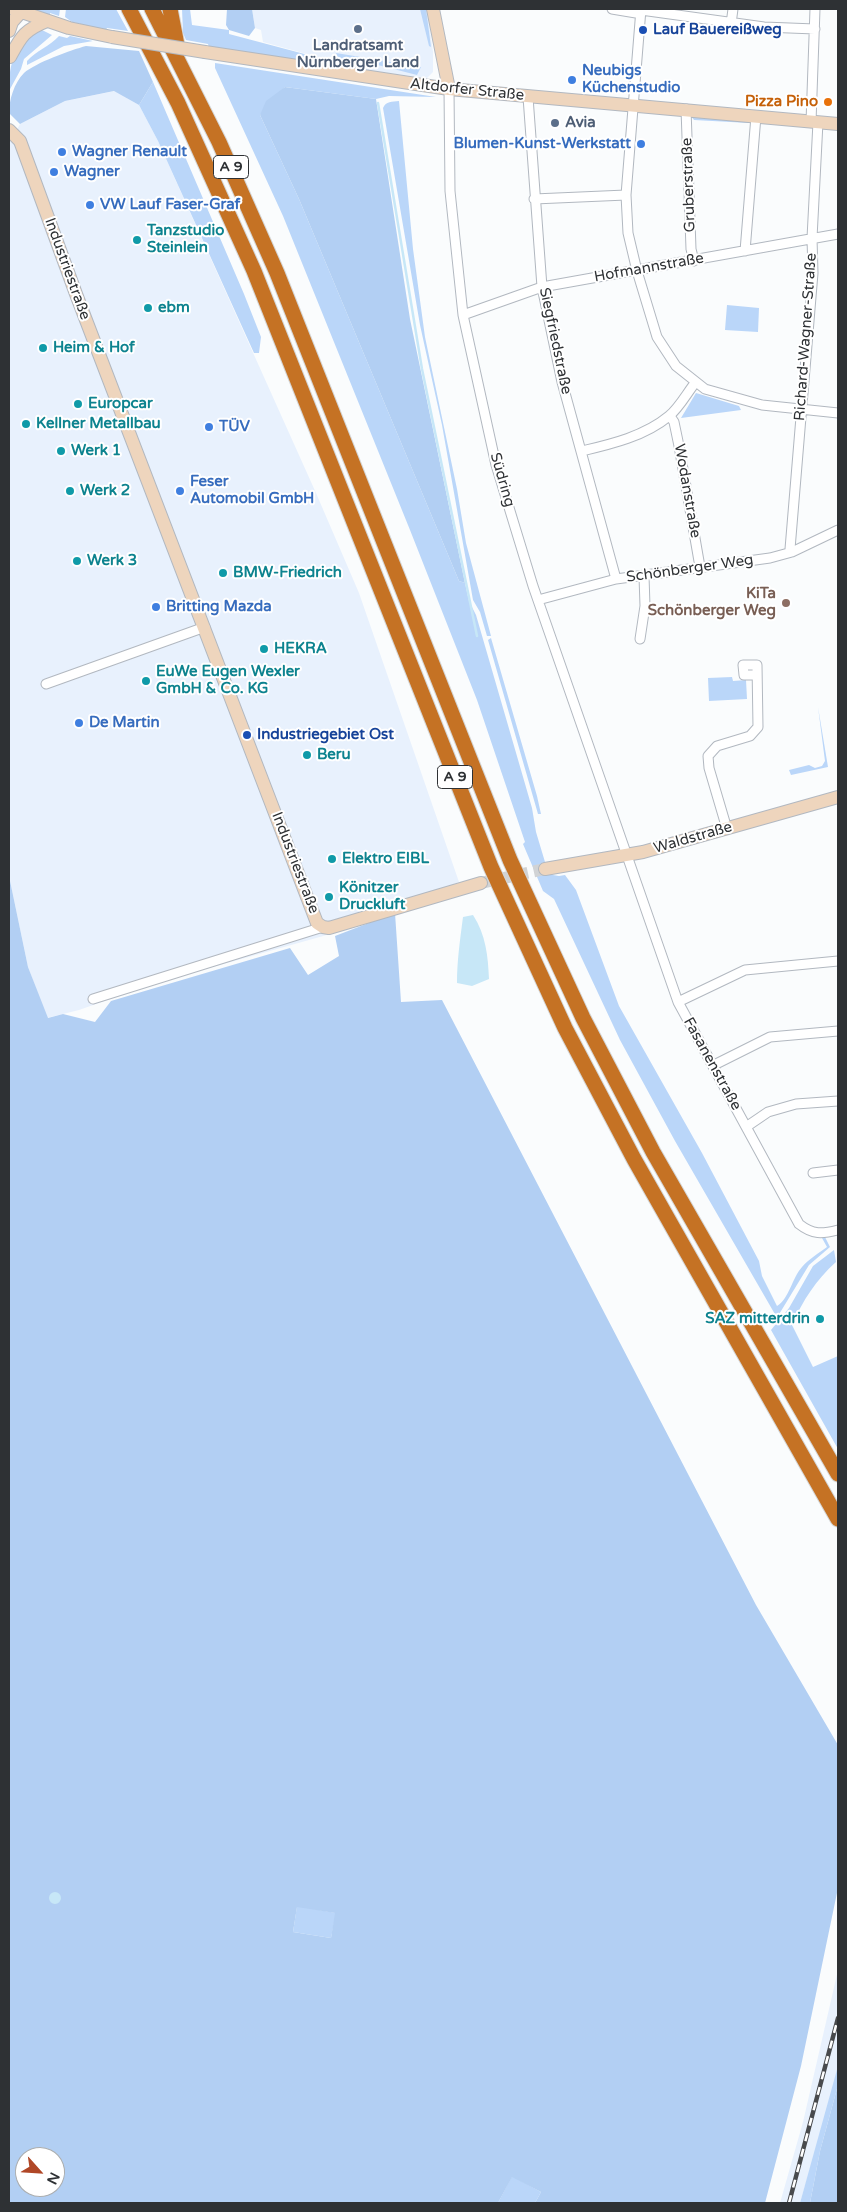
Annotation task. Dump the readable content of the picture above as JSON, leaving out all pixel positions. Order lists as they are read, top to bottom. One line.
{"streets":{"highway":["A 9"],"street":["Altdorfer Straße","Gruberstraße","Hofmannstraße","Industriestraße","Richard-Wagner-Straße","Siegfriedstraße","Südring","Wodanstraße","Schönberger Weg","Waldstraße","Fasanenstraße"]},"crossings":[["Altdorfer Straße","Gruberstraße"],["Altdorfer Straße","Richard-Wagner-Straße"],["Altdorfer Straße","Siegfriedstraße"],["Altdorfer Straße","Südring"],["Gruberstraße","Hofmannstraße"],["Hofmannstraße","Richard-Wagner-Straße"],["Hofmannstraße","Siegfriedstraße"],["Hofmannstraße","Südring"],["Richard-Wagner-Straße","Schönberger Weg"],["Siegfriedstraße","Schönberger Weg"],["Südring","Schönberger Weg"],["Südring","Waldstraße"],["Südring","Fasanenstraße"],["Wodanstraße","Schönberger Weg"],["Waldstraße","Fasanenstraße"]],"places":["Landratsamt Nürnberger Land","Lauf Bauereißweg","Neubigs Küchenstudio","Pizza Pino","Avia","Blumen-Kunst-Werkstatt","Wagner Renault","Wagner","VW Lauf Faser-Graf","Tanzstudio Steinlein","ebm","Heim & Hof","Europcar","Kellner Metallbau","TÜV","Werk 1","Werk 2","Feser Automobil GmbH","Werk 3","BMW-Friedrich","KiTa Schönberger Weg","Britting Mazda","HEKRA","EuWe Eugen Wexler GmbH & Co. KG","De Martin","Industriegebiet Ost","Beru","Elektro EIBL","Könitzer Druckluft","SAZ mitterdrin"],"north":"bottom right"}
